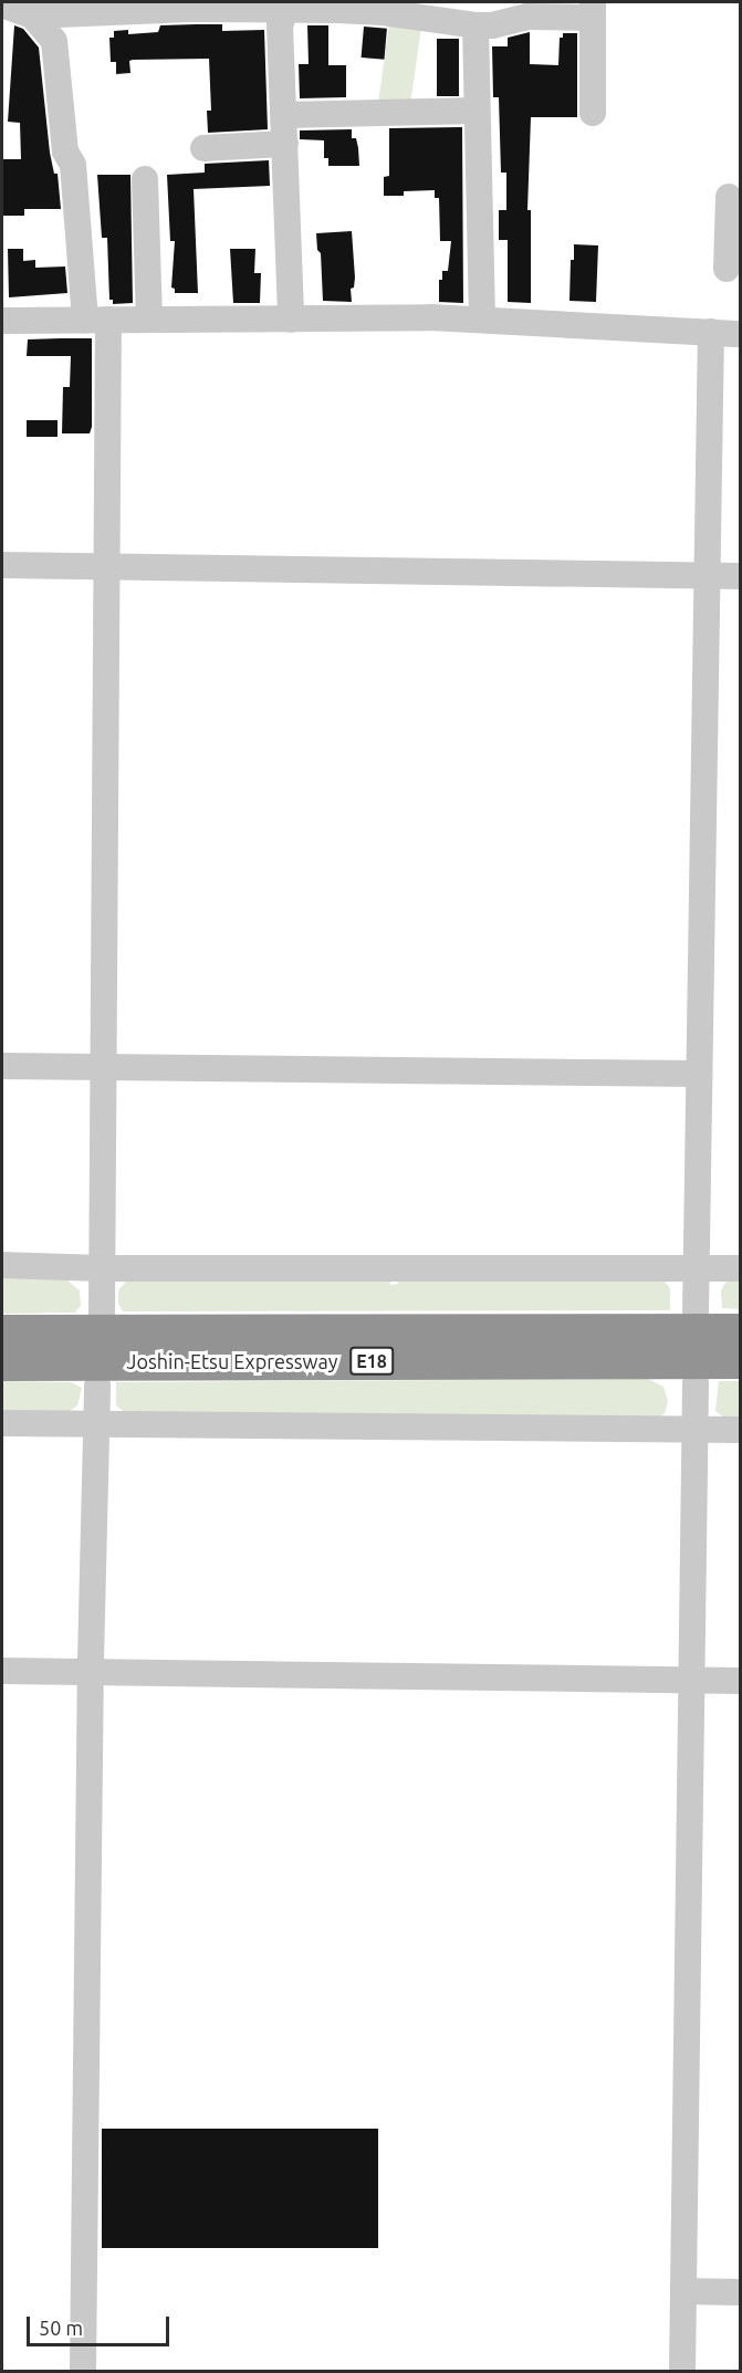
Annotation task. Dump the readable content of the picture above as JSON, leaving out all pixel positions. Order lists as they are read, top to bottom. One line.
{"streets":{"highway":["Joshin-Etsu Expressway","E18"]},"scale_bar":"50 m"}
